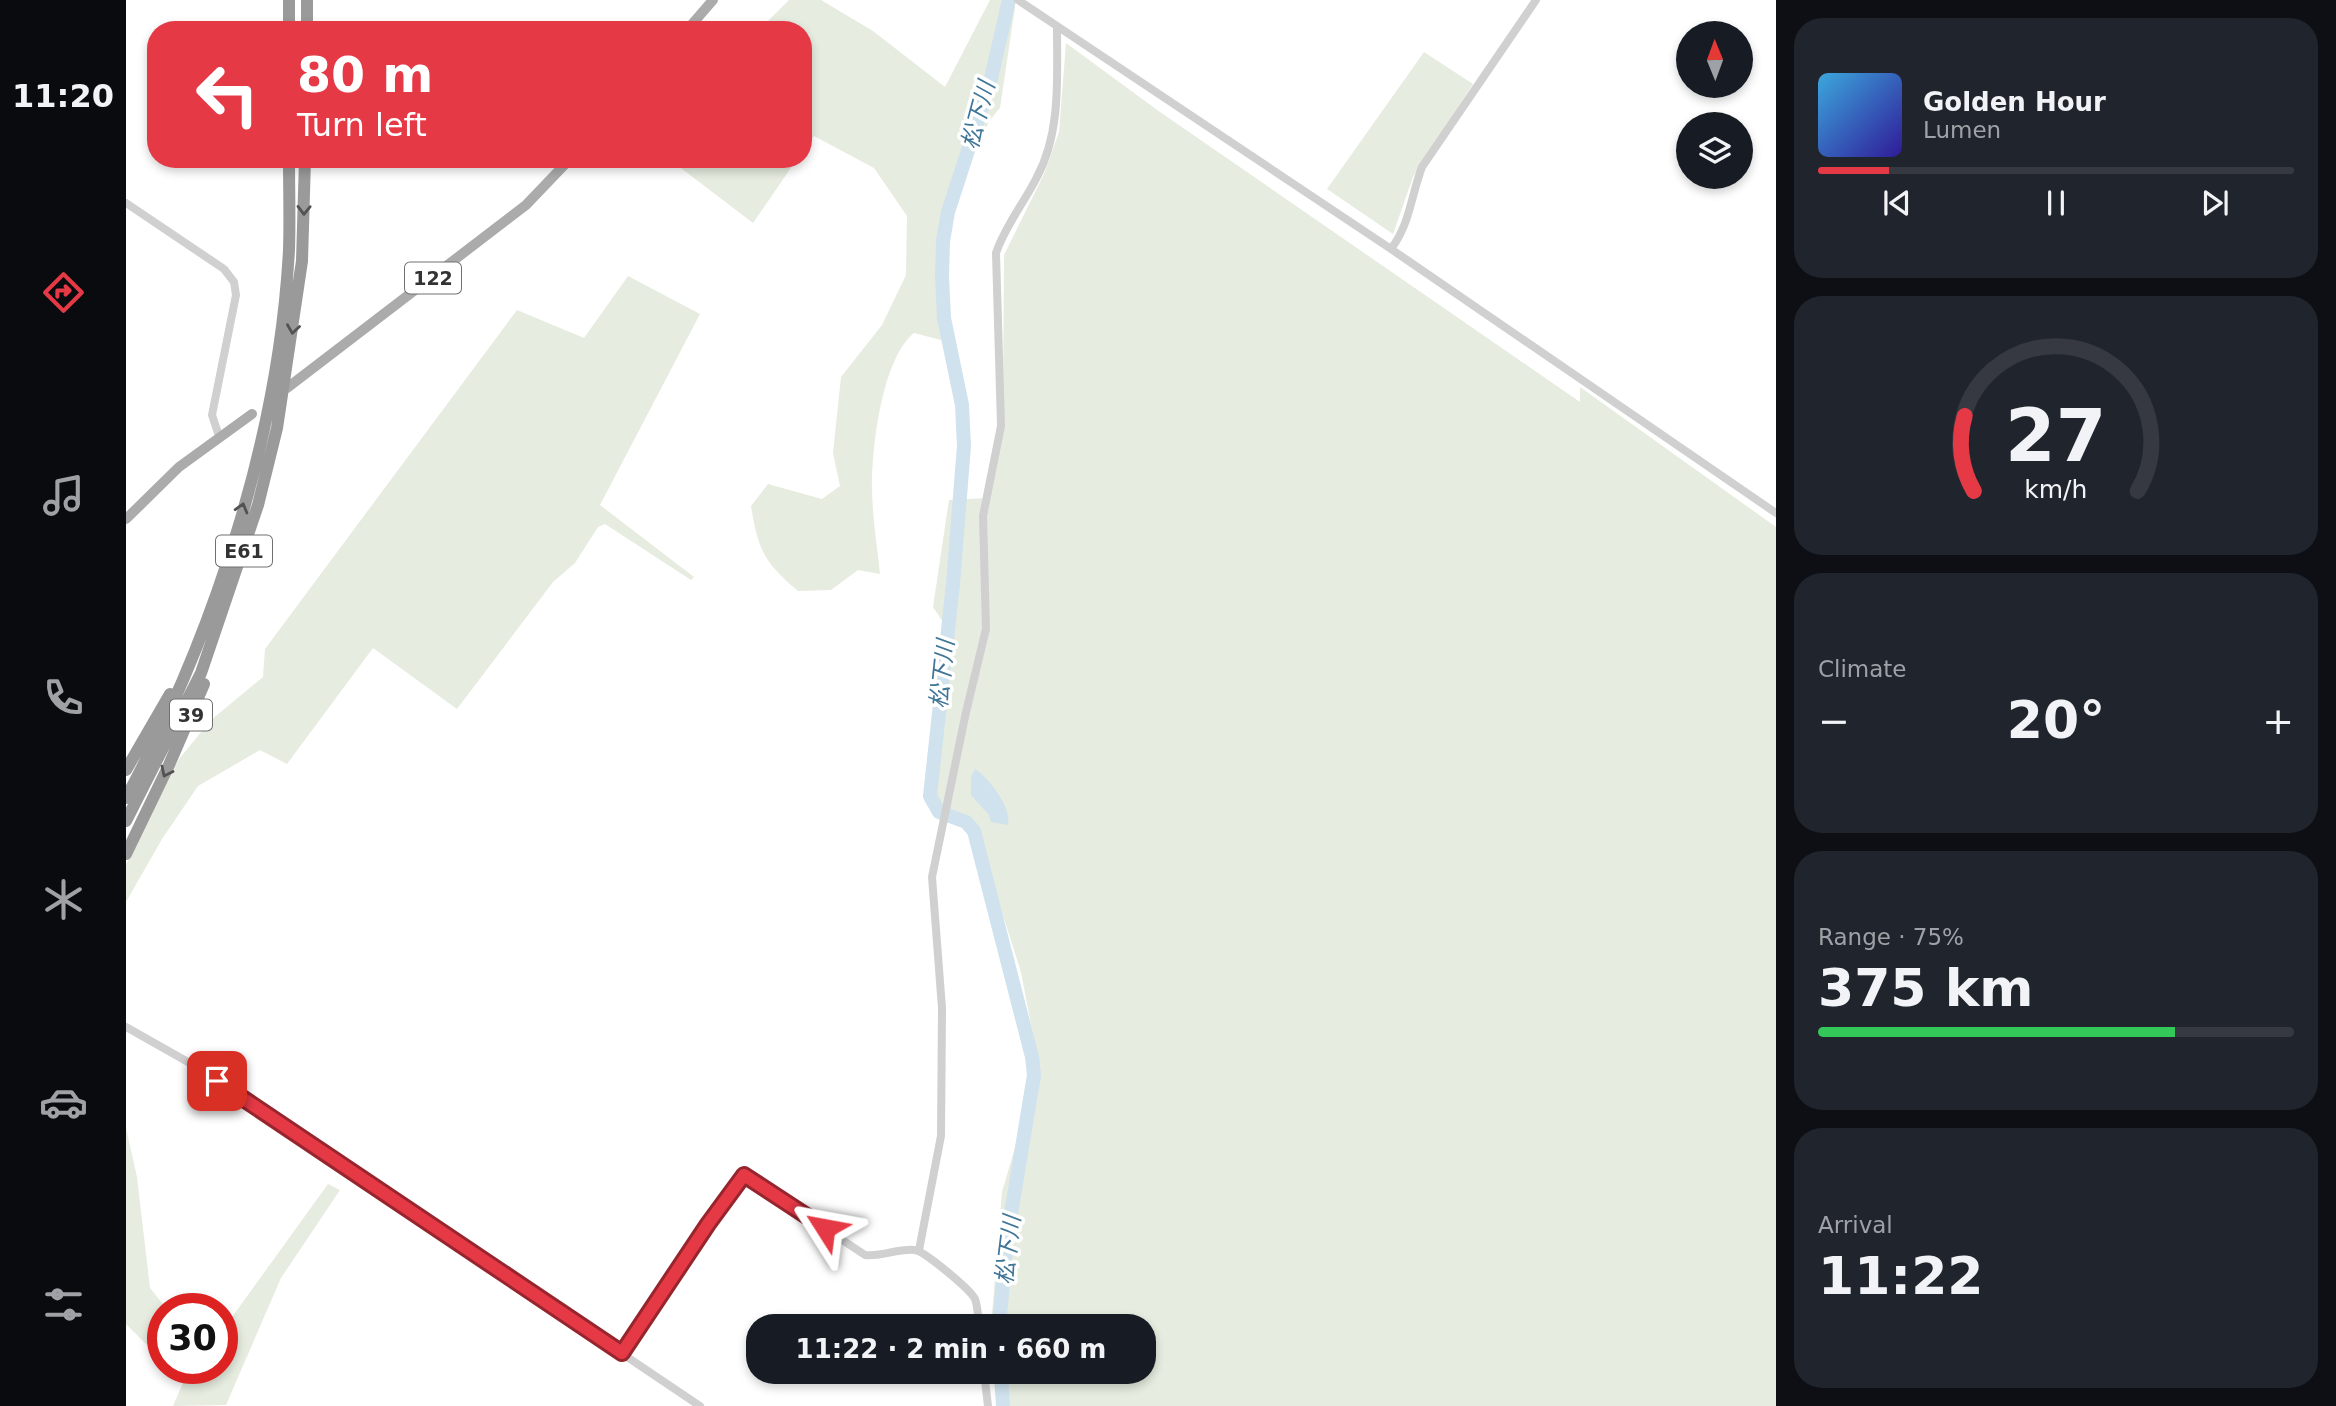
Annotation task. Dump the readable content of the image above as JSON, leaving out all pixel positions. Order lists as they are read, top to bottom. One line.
{"streets":{"highway":["E61","39"],"main road":["122"]},"crossings":[["E61","39"]],"water":["松下川"],"north":"top","page":{"tabs":"11:20","turn":["80 m","Turn left"],"song":["Golden Hour","Lumen"],"tile":["Climate",["Range · 75%","375 km"],["Arrival","11:22"]],"heat":["−","20°","+"],"limit":"30","trip":"11:22 · 2 min · 660 m","gauge":["27","km/h"]}}
